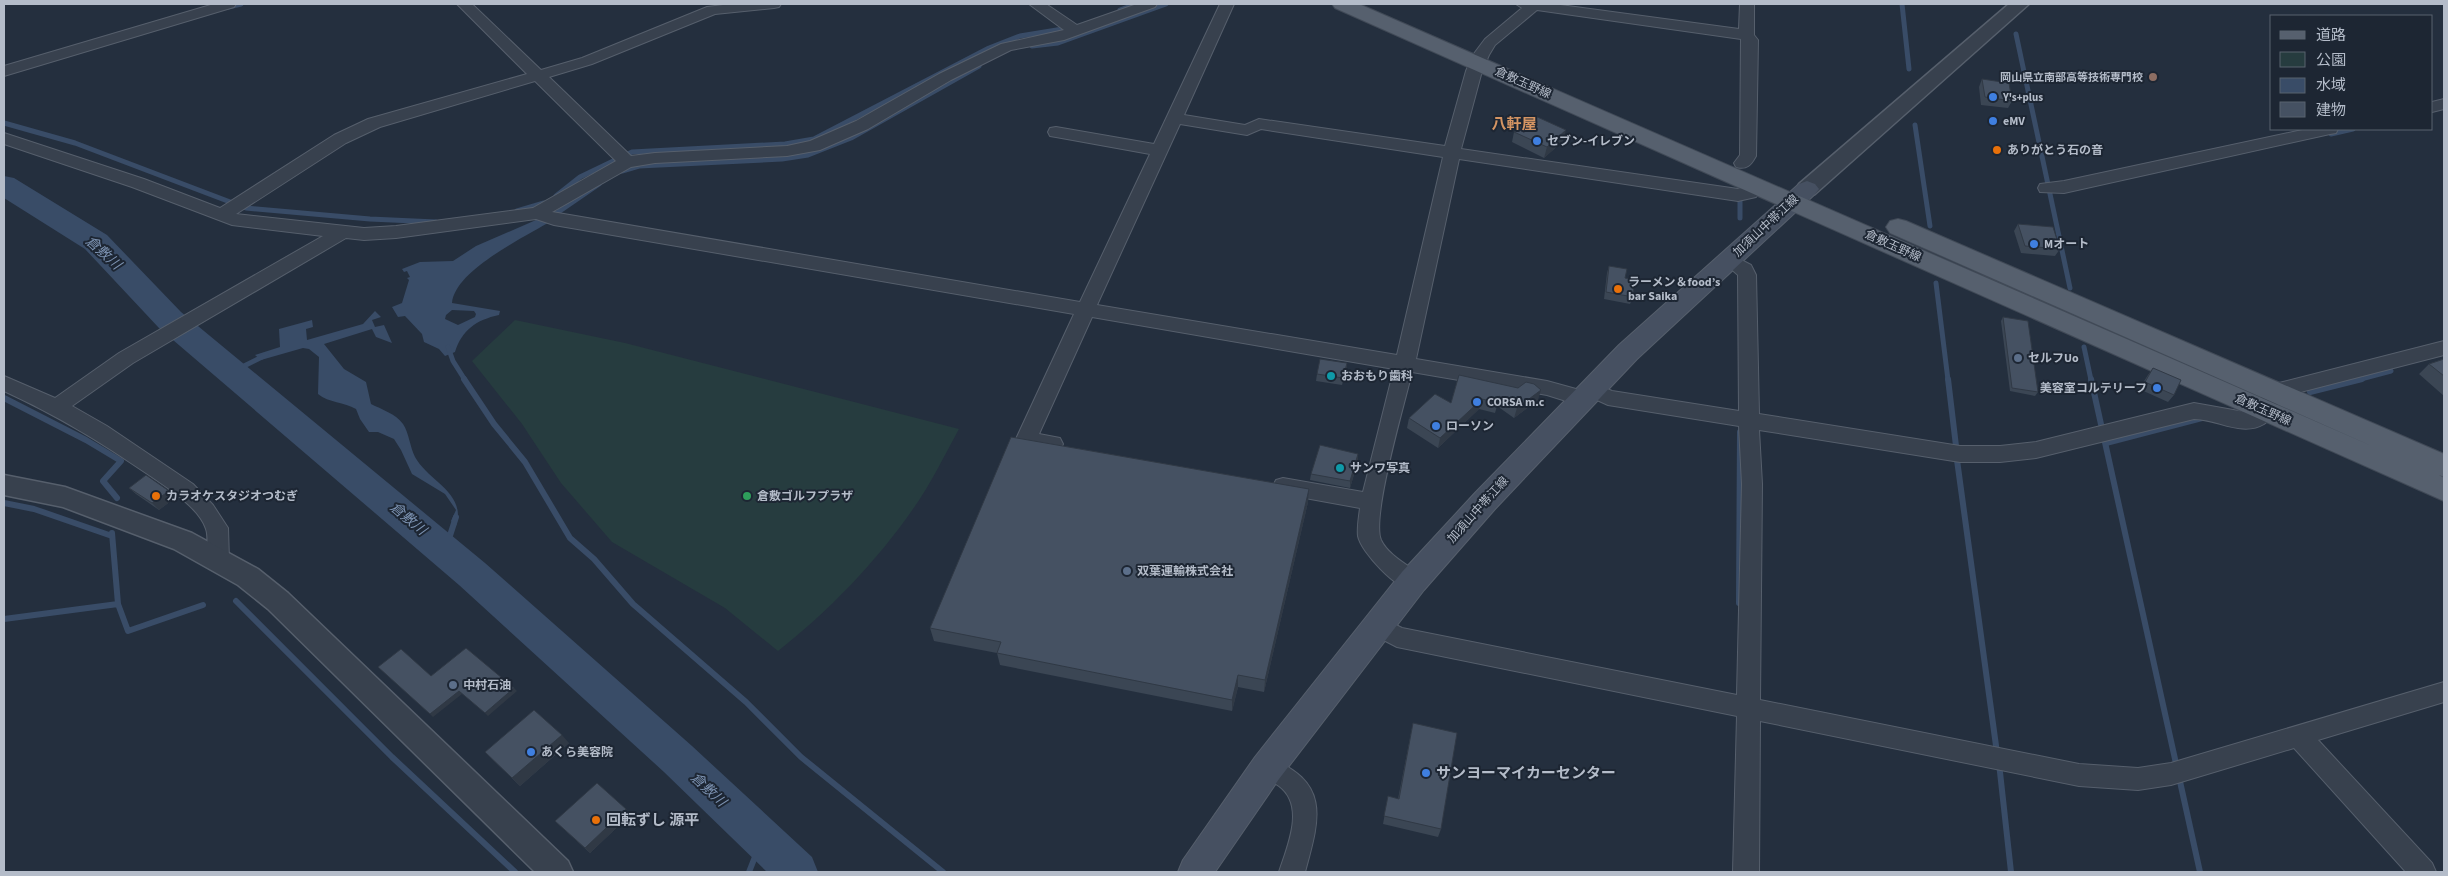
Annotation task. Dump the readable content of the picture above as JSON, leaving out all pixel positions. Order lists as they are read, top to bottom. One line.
{"streets":{"main road":["倉敷玉野線","加須山中帯江線"]},"crossings":[["倉敷玉野線","加須山中帯江線"]],"districts":["八軒屋"],"water":["倉敷川"],"places":["岡山県立南部高等技術専門校","Y's+plus","eMV","セブン-イレブン","ありがとう石の音","Mオート","ラーメン＆food’s bar Saika","セルフUo","おおもり歯科","美容室コルテリーフ","CORSA m.c","ローソン","サンワ写真","カラオケスタジオつむぎ","倉敷ゴルフプラザ","双葉運輸株式会社","中村石油","あくら美容院","サンヨーマイカーセンター","回転ずし 源平"],"legend":["道路","公園","水域","建物"]}
